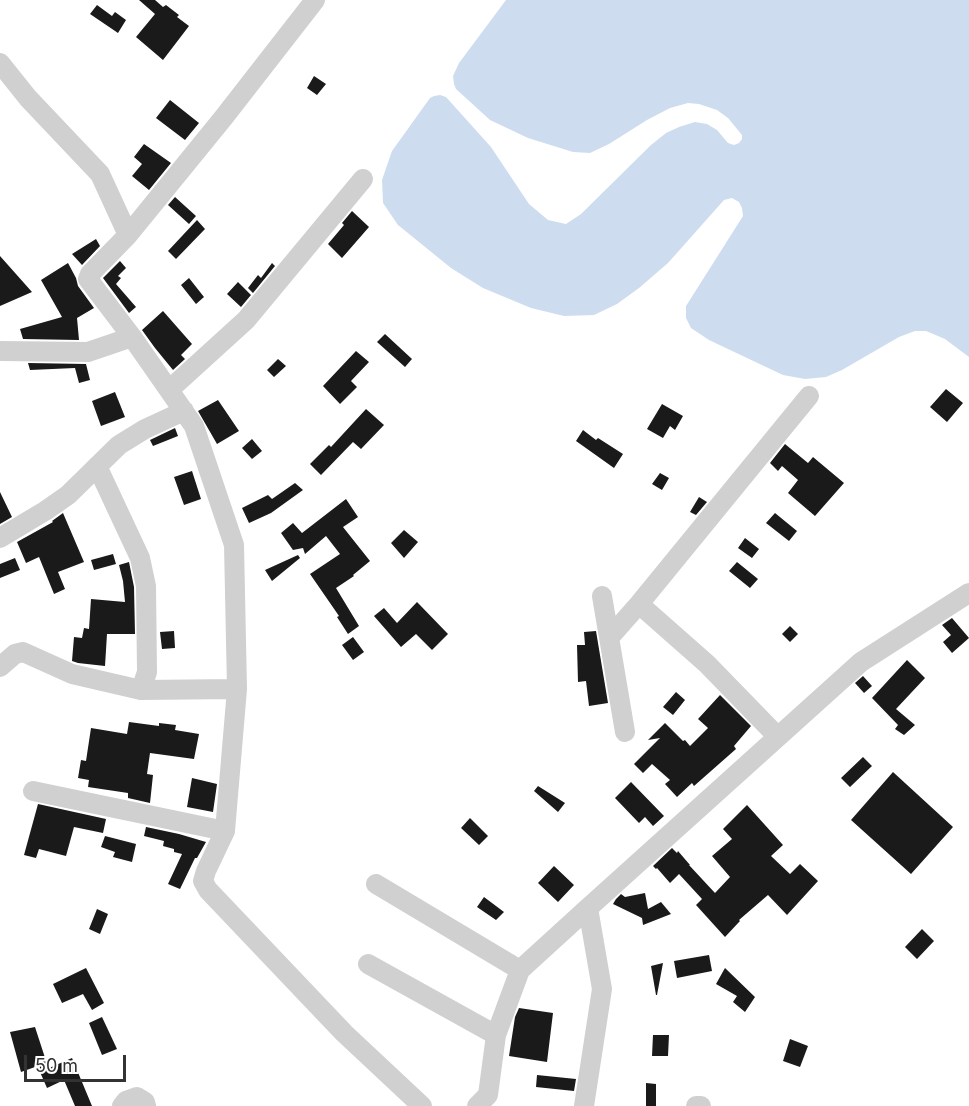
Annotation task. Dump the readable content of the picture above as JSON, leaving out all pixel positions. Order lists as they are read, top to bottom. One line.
{"scale_bar":"50 m"}
